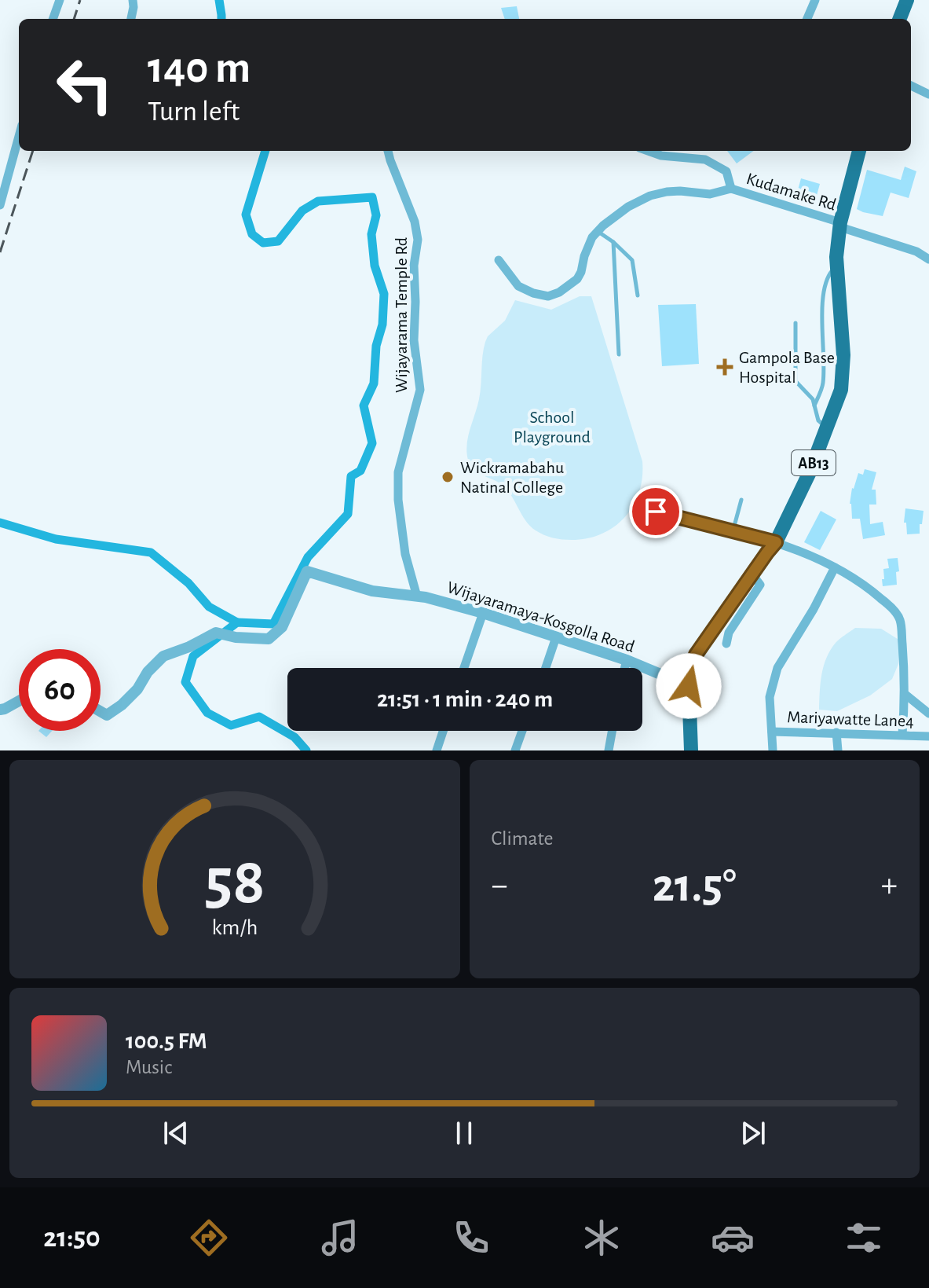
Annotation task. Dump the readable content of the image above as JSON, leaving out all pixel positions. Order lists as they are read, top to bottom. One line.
{"streets":{"main road":["AB13"],"street":["Kudamake Rd","Wijayarama Temple Rd","Wijayaramaya-Kosgolla Road","Mariyawatte Lane4"]},"crossings":[["Kudamake Rd","AB13"],["Wijayarama Temple Rd","Wijayaramaya-Kosgolla Road"],["AB13","Wijayaramaya-Kosgolla Road"]],"parks":["School Playground"],"places":{"health":["Gampola Base Hospital"],"other":["Wickramabahu Natinal College"]},"page":{"turn":["140 m","Turn left"],"limit":"60","trip":"21:51 · 1 min · 240 m","tile":"Climate","heat":["−","21.5°","+"],"song":["100.5 FM","Music"],"tabs":"21:50","gauge":["58","km/h"]}}
